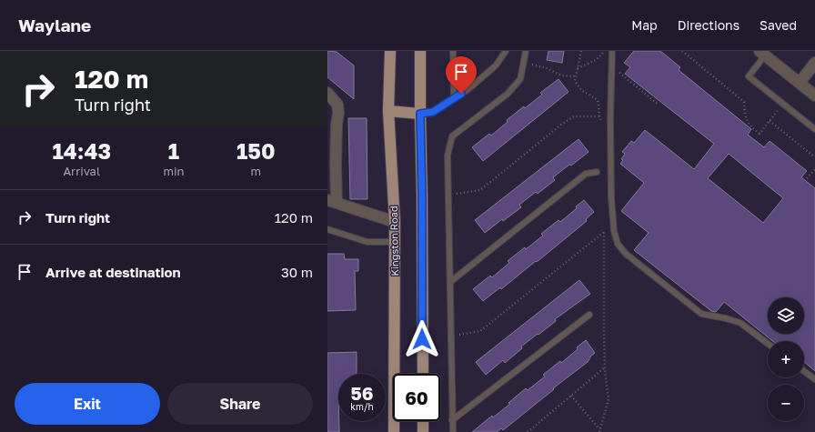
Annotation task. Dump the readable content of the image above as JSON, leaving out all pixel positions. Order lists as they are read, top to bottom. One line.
{"streets":{"main road":["Kingston Road"]},"page":{"header":"Waylane","nav":["Map","Directions","Saved"],"turn":["120 m","Turn right"],"eta":["14:43","Arrival","1","min","150","m"],"list":[{"name":"Turn right","value":"120 m"},{"name":"Arrive at destination","value":"30 m"}],"map_buttons":["+","−"],"speed":"56 km/h","limit":"60","buttons":["Exit","Share"]}}
